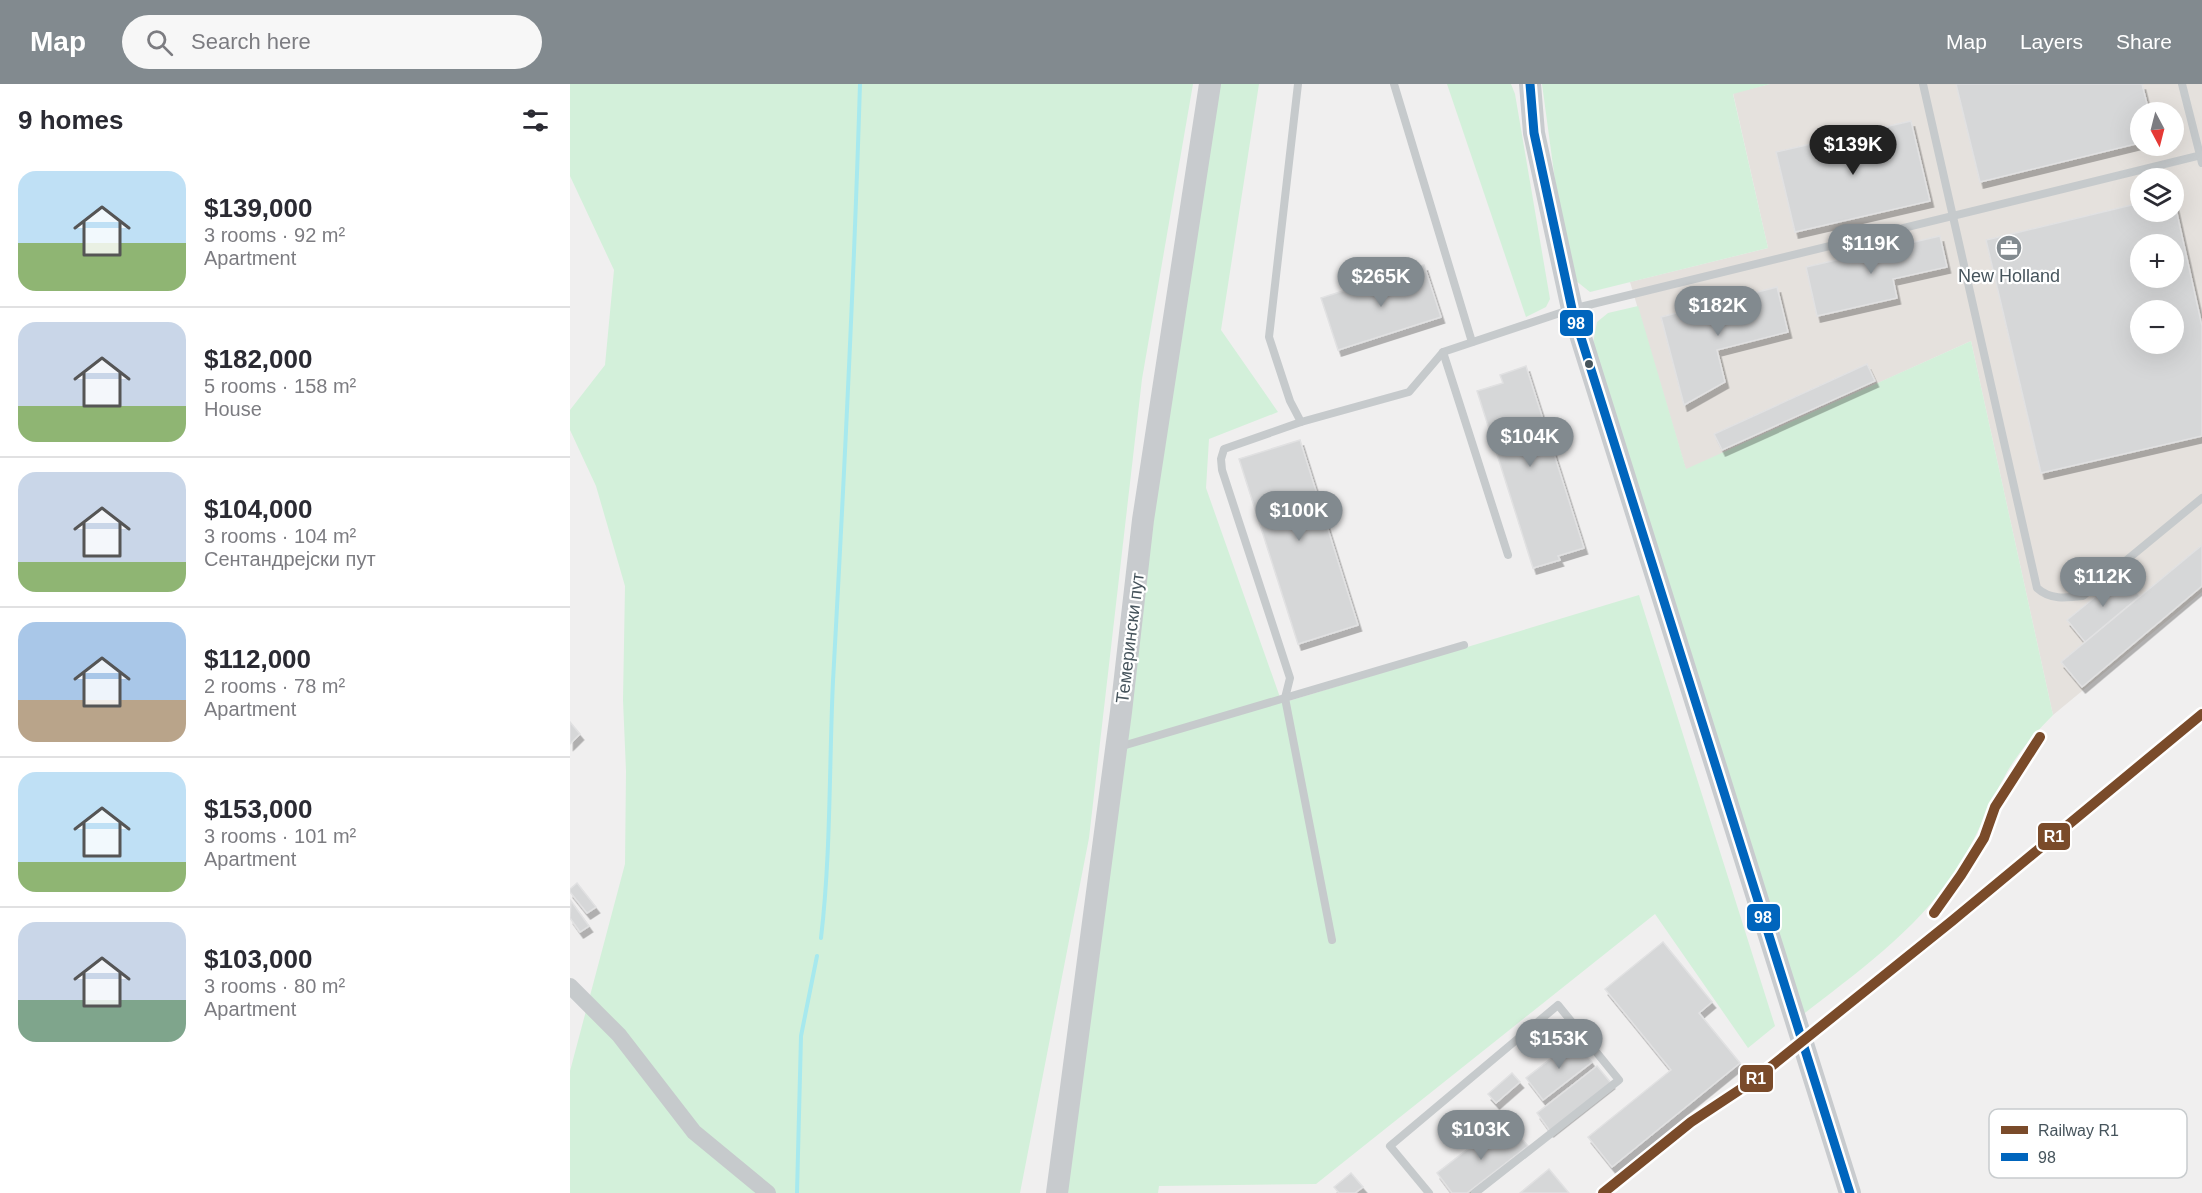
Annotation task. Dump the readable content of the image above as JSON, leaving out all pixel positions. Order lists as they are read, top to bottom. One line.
{"streets":{"main road":["Темерински пут"]},"places":{"office":["New Holland"]},"lines":["transit line 98","rail line R1"],"legend":["Railway R1","98"],"north":"bottom","page":{"header":"Map","search":"Search here","nav":["Map","Layers","Share"],"heading":"9 homes","map_buttons":["+","−"],"price":["$139K","$119K","$265K","$182K","$104K","$100K","$112K","$153K","$103K"],"list":[{"name":"$139,000","note":"3 rooms · 92 m² · Apartment"},{"name":"$182,000","note":"5 rooms · 158 m² · House"},{"name":"$104,000","note":"3 rooms · 104 m² · Сентандрејски пут"},{"name":"$112,000","note":"2 rooms · 78 m² · Apartment"},{"name":"$153,000","note":"3 rooms · 101 m² · Apartment"},{"name":"$103,000","note":"3 rooms · 80 m² · Apartment"}]}}
